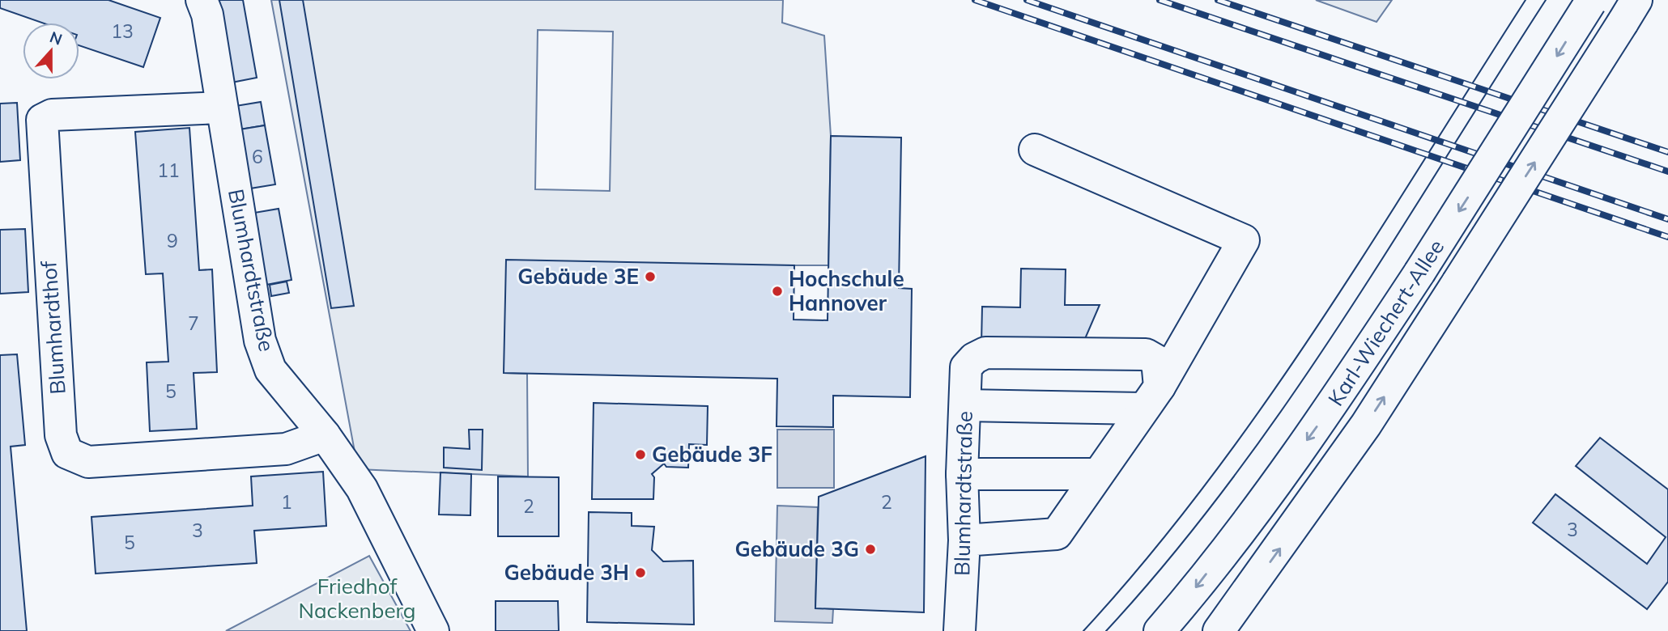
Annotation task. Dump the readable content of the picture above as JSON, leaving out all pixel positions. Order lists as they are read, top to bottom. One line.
{"streets":{"main road":["Blumhardtstraße","Karl-Wiechert-Allee","Blumhardthof"]},"crossings":[["Blumhardtstraße","Blumhardthof"]],"parks":["Friedhof Nackenberg"],"places":["Gebäude 3E","Hochschule Hannover","Gebäude 3F","Gebäude 3G","Gebäude 3H"],"house_numbers":["13","6","11","9","7","5","1","2","2","3","3","5"],"north":"top"}
